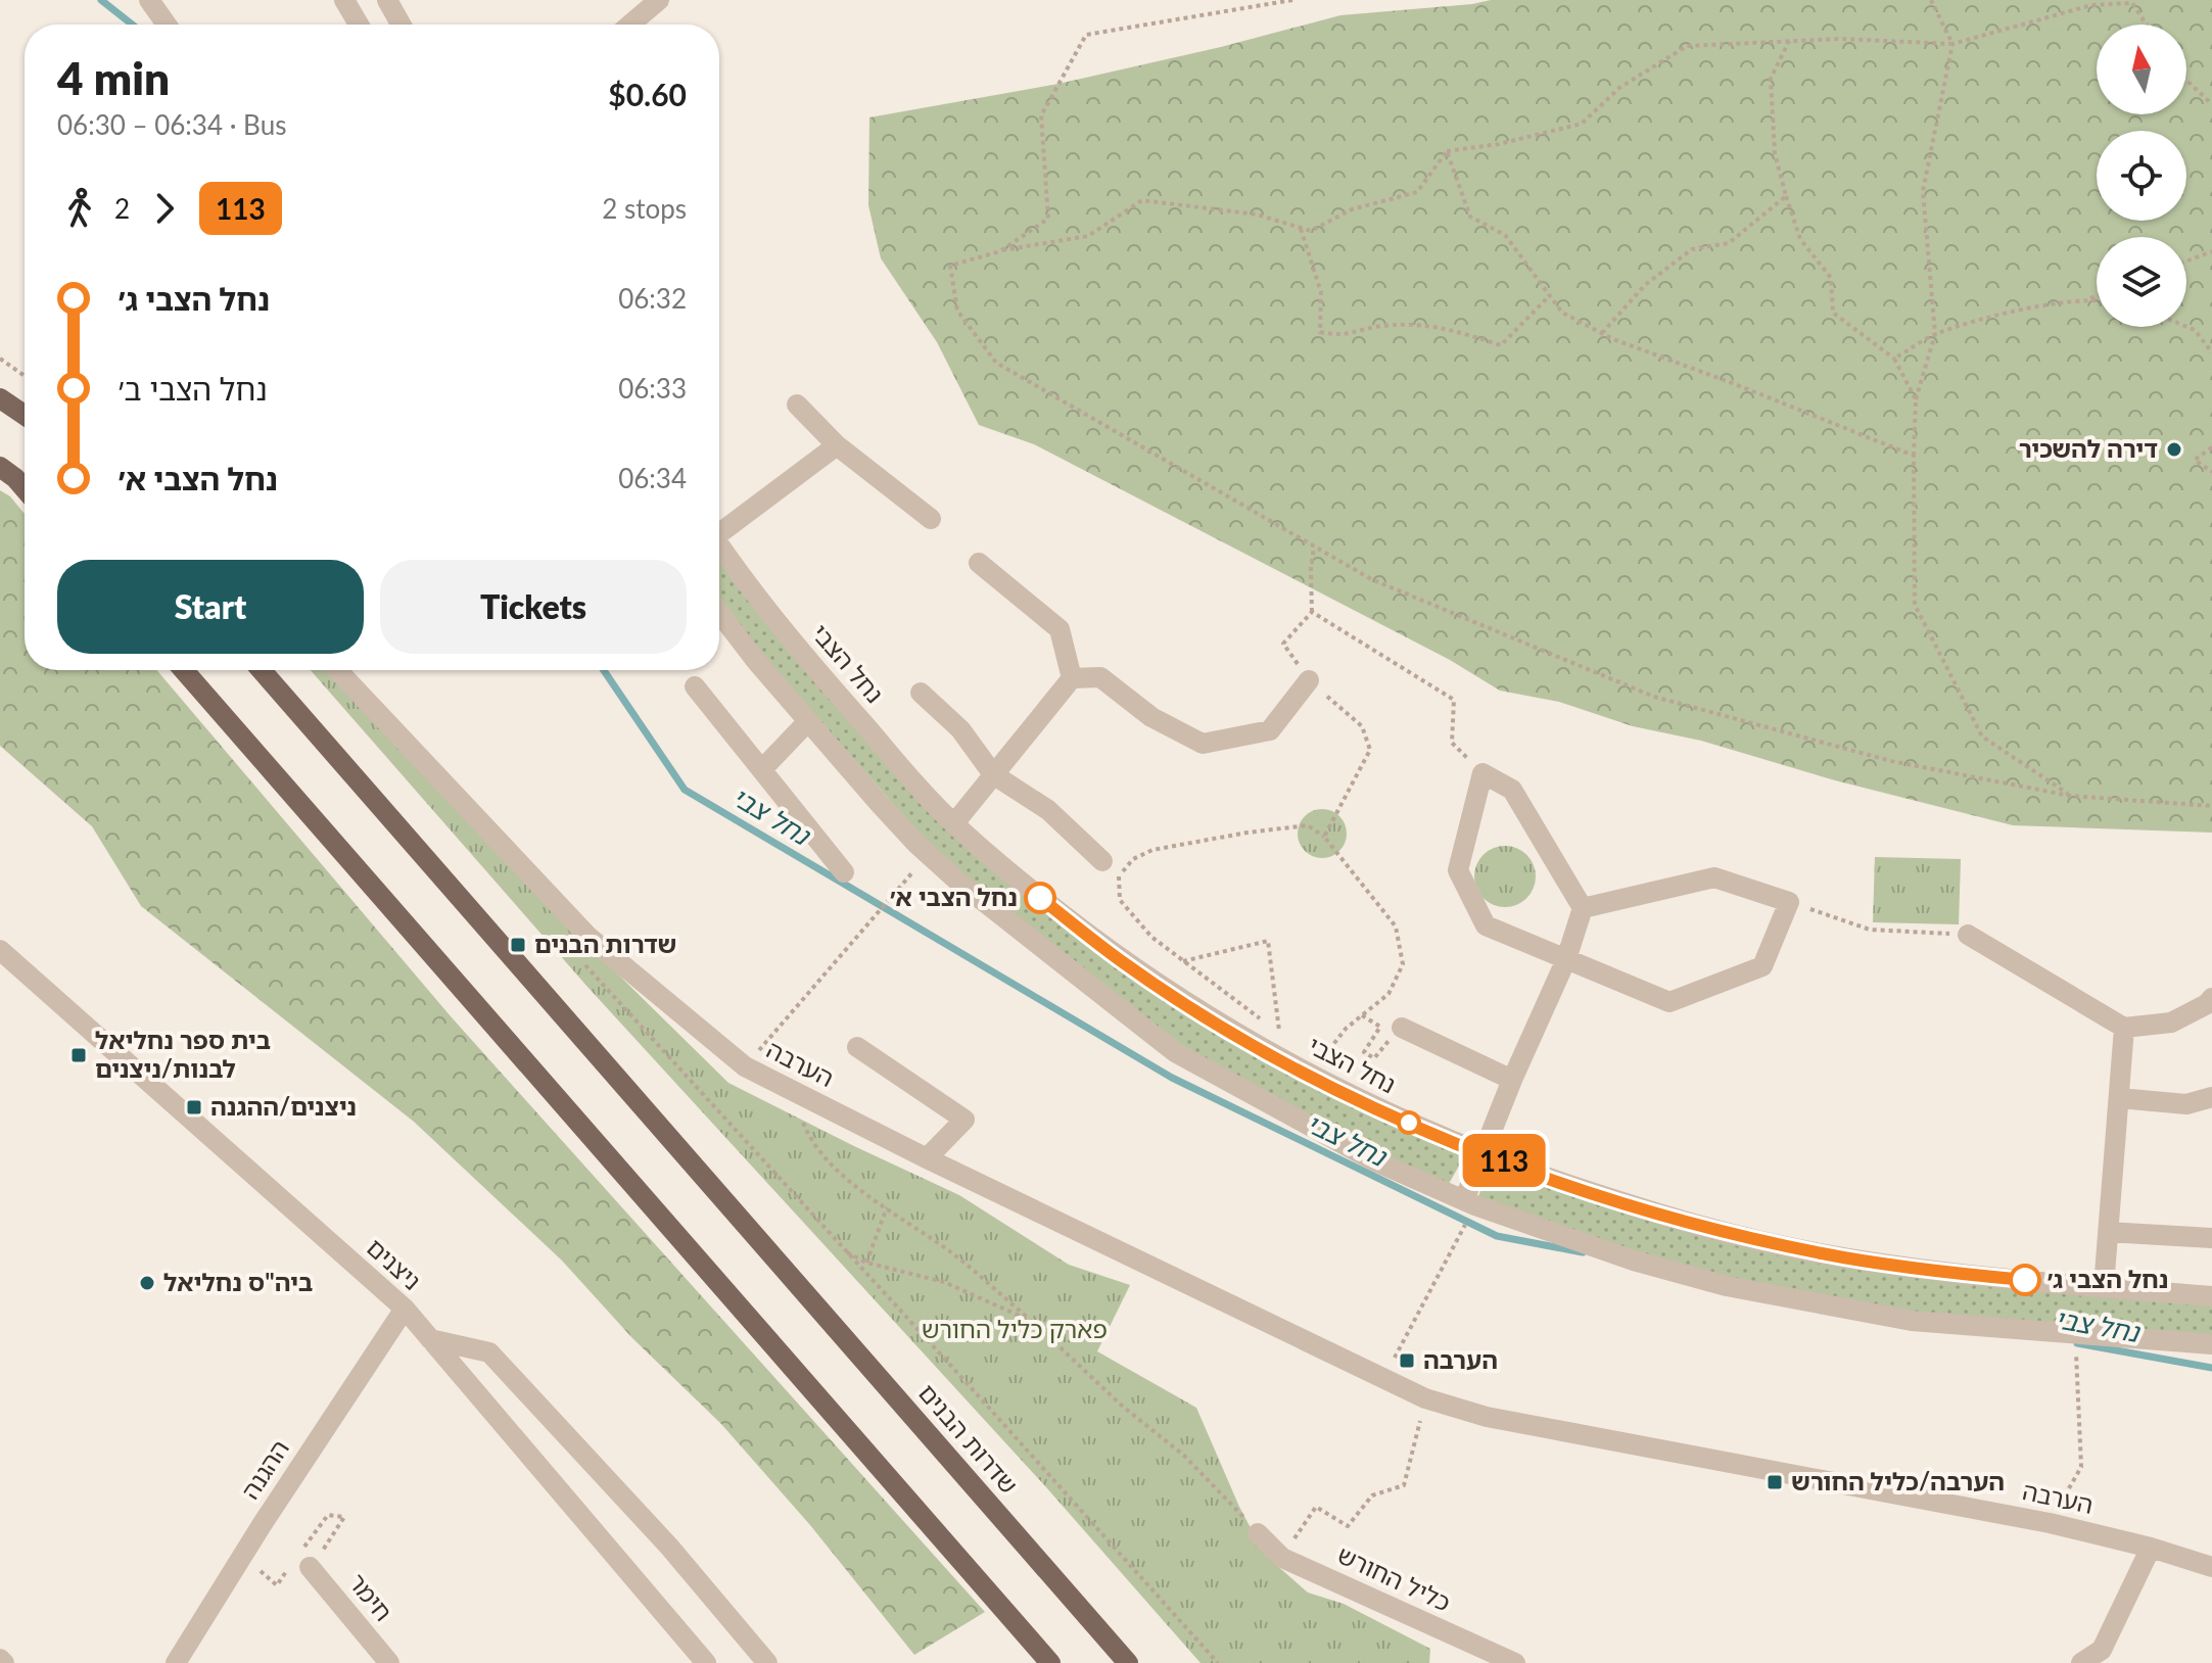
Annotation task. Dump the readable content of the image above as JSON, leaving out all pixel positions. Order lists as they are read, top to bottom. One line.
{"streets":{"main road":["שדרות הבנים"],"street":["נחל הצבי","הערבה","ניצנים","ההגנה","כליל החורש","חימר"]},"crossings":[["ניצנים","ההגנה"]],"water":["נחל צבי"],"parks":["פארק כליל החורש"],"places":{"other":["דירה להשכיר","נחל הצבי א׳","נחל הצבי ג׳","ביה\"ס נחליאל"],"transit":["שדרות הבנים","בית ספר נחליאל לבנות/ניצנים","ניצנים/ההגנה","הערבה","הערבה/כליל החורש"]},"lines":["bus line 113"],"north":"top","page":{"on_map":"113","heading":["4 min","06:30 – 06:34 · Bus","$0.60"],"legs":["2","113","2 stops"],"list":[{"name":"נחל הצבי ג׳","value":"06:32"},{"name":"נחל הצבי ב׳","value":"06:33"},{"name":"נחל הצבי א׳","value":"06:34"}],"buttons":["Start","Tickets"]}}
